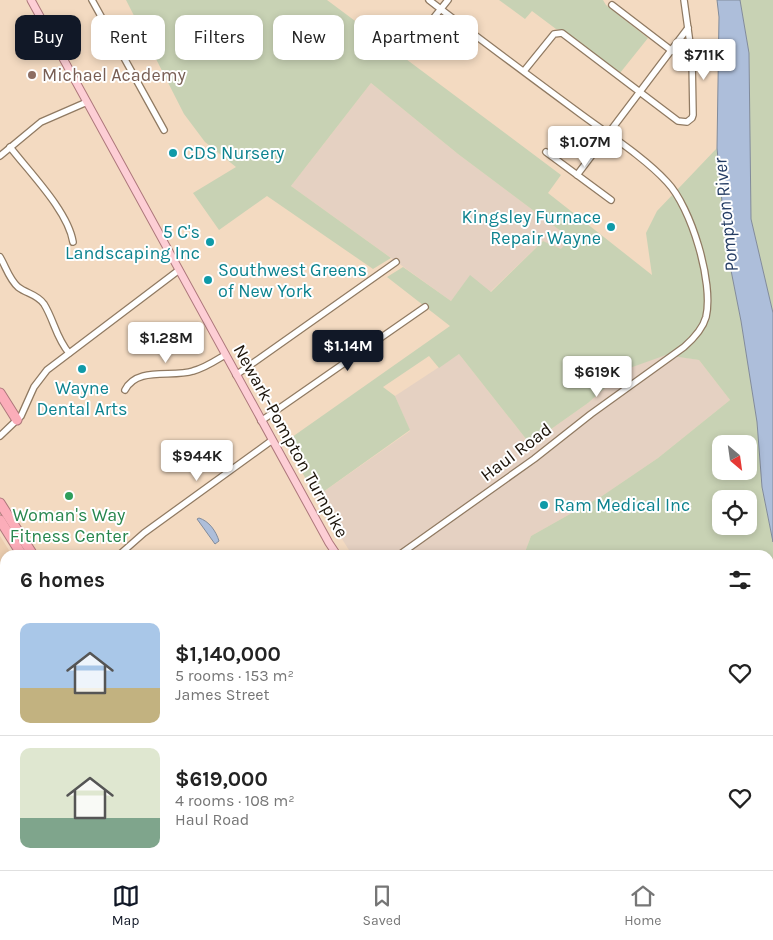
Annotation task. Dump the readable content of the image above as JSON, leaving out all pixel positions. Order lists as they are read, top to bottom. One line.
{"streets":{"main road":["Newark-Pompton Turnpike"],"street":["Haul Road"]},"water":["Pompton River"],"places":["Michael Academy","CDS Nursery","Kingsley Furnace Repair Wayne","5 C's Landscaping Inc","Southwest Greens of New York","Wayne Dental Arts","Woman's Way Fitness Center","Ram Medical Inc"],"north":"bottom right","page":{"chip":["Buy","Rent","Filters","New","Apartment"],"price":["$711K","$1.07M","$1.28M","$1.14M","$619K","$944K"],"heading":"6 homes","list":[{"name":"$1,140,000","note":"5 rooms · 153 m² · James Street"},{"name":"$619,000","note":"4 rooms · 108 m² · Haul Road"}],"tabs":["Map","Saved","Home"]}}
